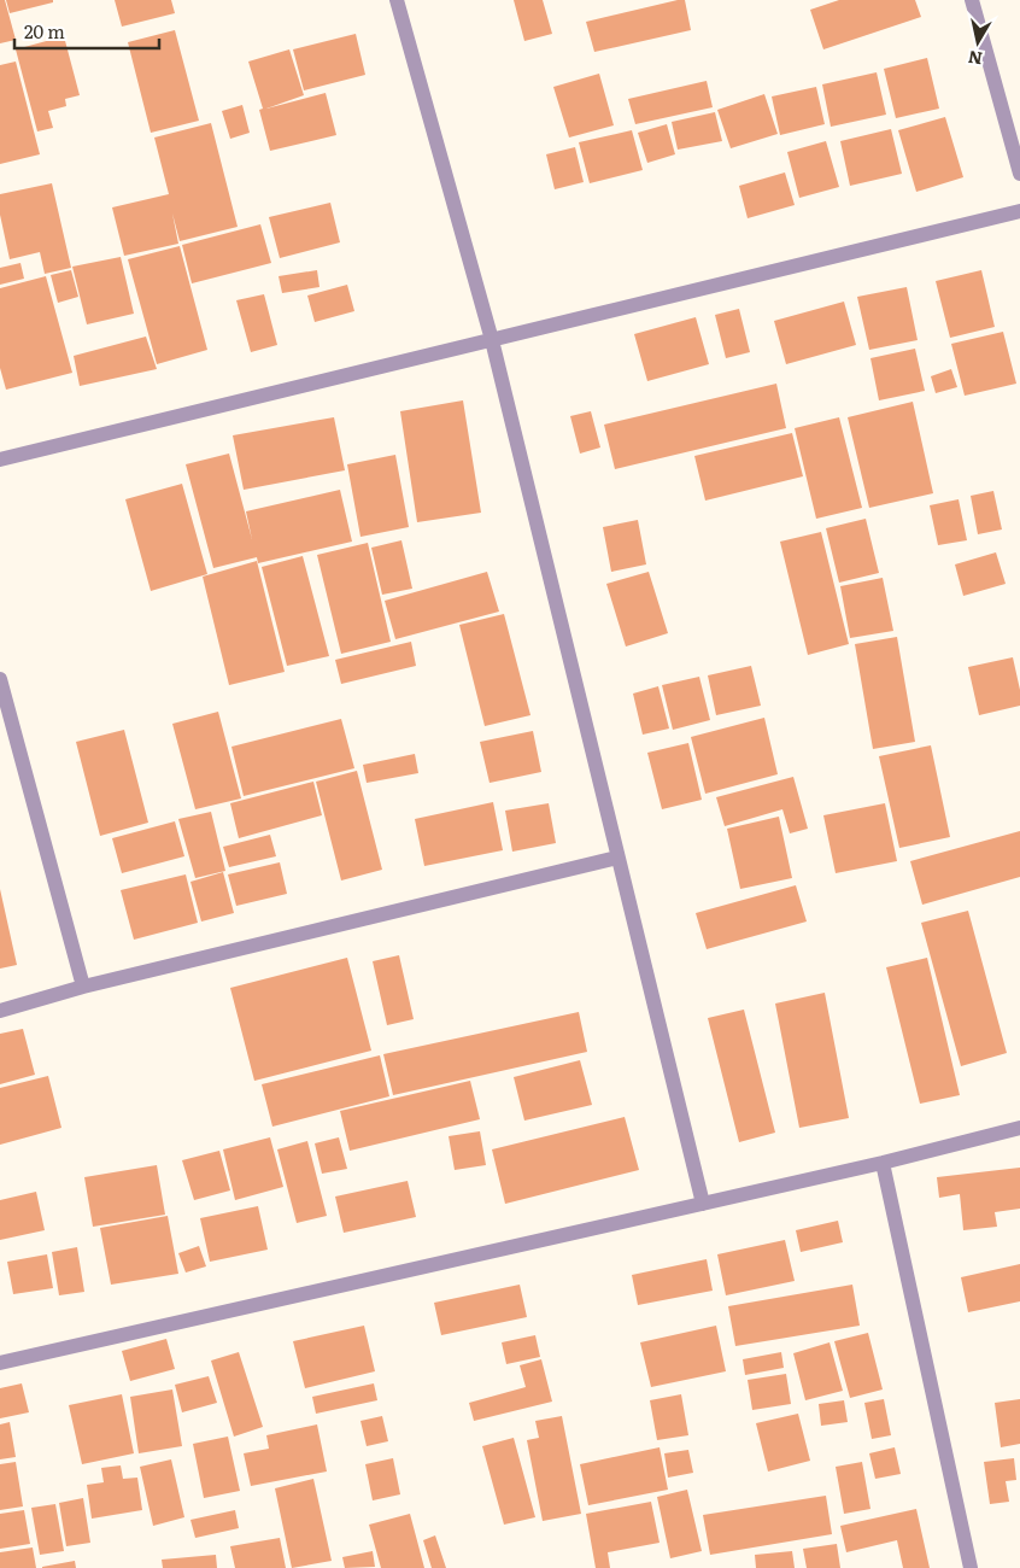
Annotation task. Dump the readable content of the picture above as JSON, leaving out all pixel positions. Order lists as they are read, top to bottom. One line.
{"scale_bar":"20 m","north":"bottom"}
